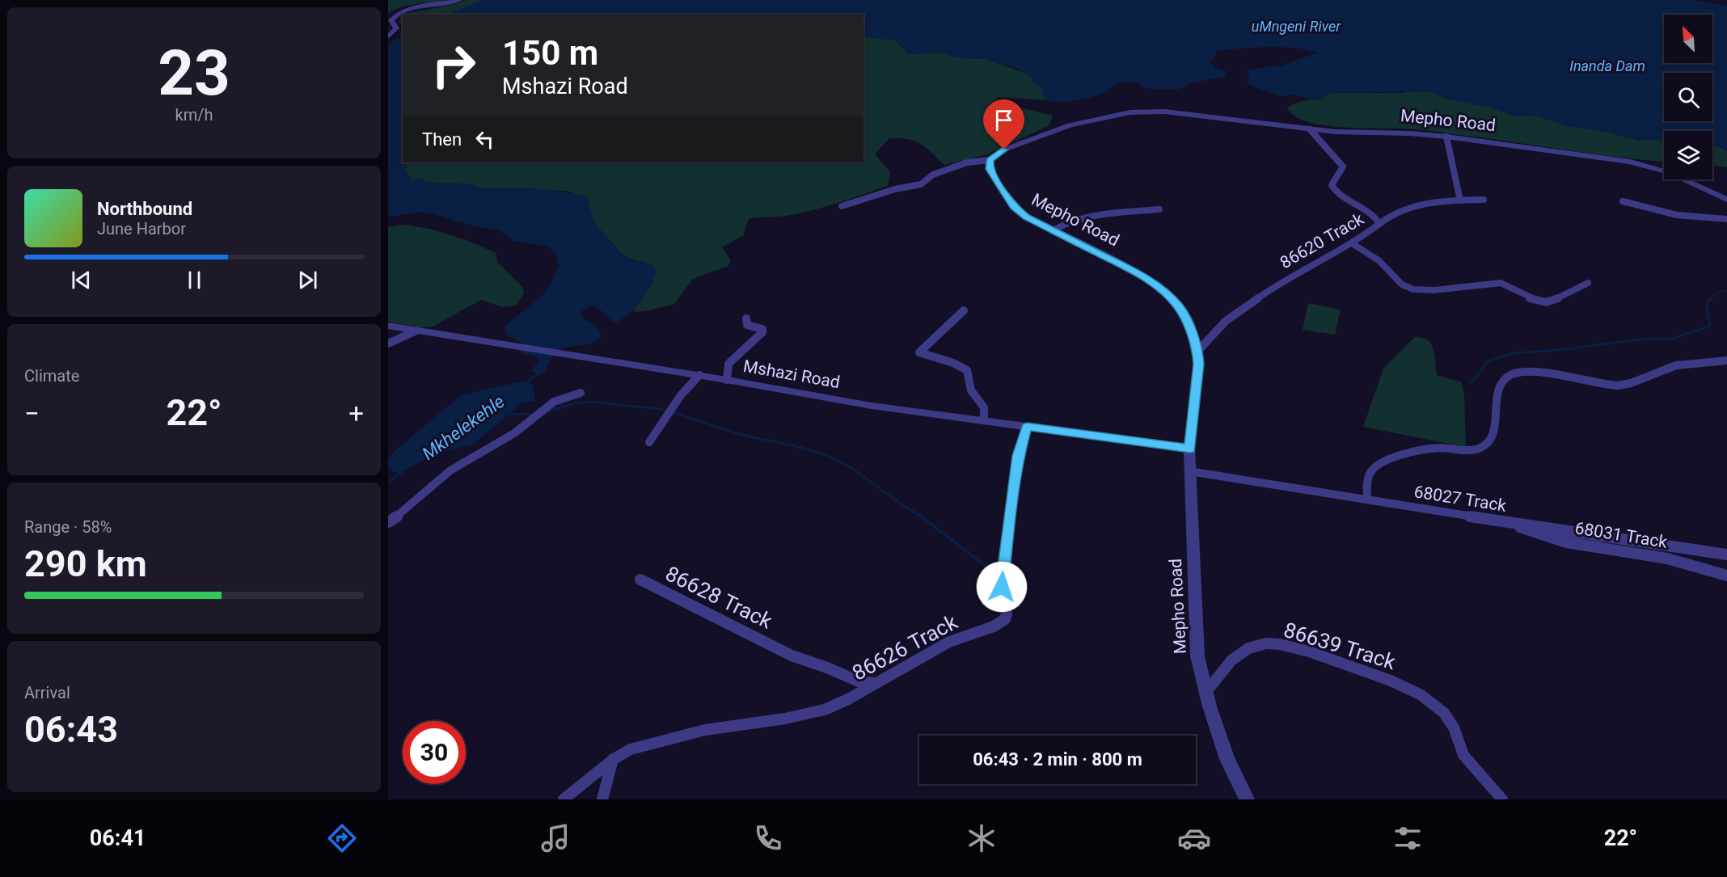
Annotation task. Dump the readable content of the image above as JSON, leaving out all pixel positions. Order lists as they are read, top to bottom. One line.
{"streets":{"street":["Mepho Road","86620 Track","Mshazi Road","68027 Track","68031 Track","86628 Track","86639 Track","86626 Track"]},"crossings":[["Mepho Road","86620 Track"],["Mepho Road","Mshazi Road"],["Mepho Road","68027 Track"],["Mepho Road","86639 Track"],["Mshazi Road","86626 Track"],["68027 Track","68031 Track"],["86628 Track","86626 Track"]],"water":["uMngeni River","Inanda Dam","Mkhelekehle"],"north":"top left","page":{"tile":[["23","km/h"],"Climate",["Range · 58%","290 km"],["Arrival","06:43"]],"turn":["150 m","Mshazi Road"],"then":"Then","song":["Northbound","June Harbor"],"heat":["−","22°","+"],"limit":"30","trip":"06:43 · 2 min · 800 m","tabs":["06:41","22°"]}}
